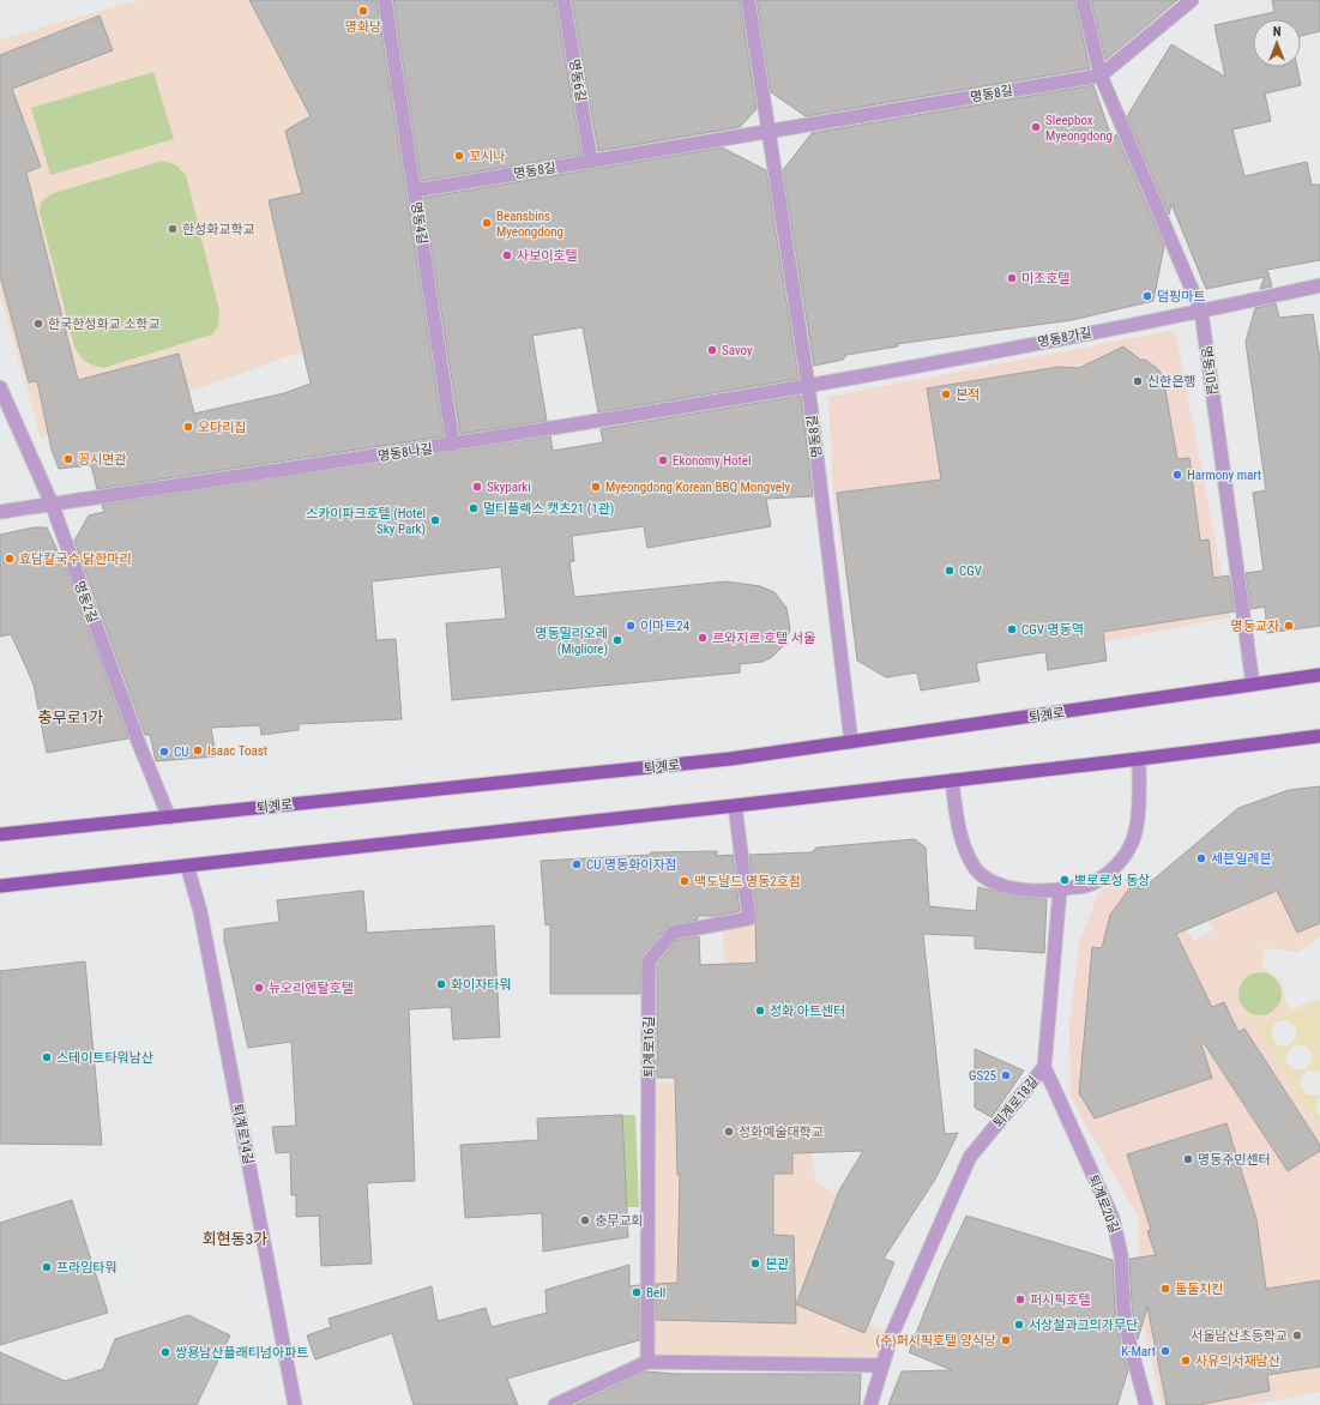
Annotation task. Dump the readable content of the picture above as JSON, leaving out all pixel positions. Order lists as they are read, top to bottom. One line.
{"streets":{"main road":["퇴계로"],"street":["명동6길","명동8길","명동4길","명동8가길","명동10길","명동8나길","명동2길","퇴계로16길","퇴계로18길","퇴계로14길","퇴계로20길"]},"crossings":[["명동6길","명동8길"],["명동8길","명동4길"],["명동8길","명동8가길"],["명동8길","명동10길"],["명동8길","명동8나길"],["명동8길","퇴계로"],["명동4길","명동8나길"],["명동8가길","명동10길"],["명동8가길","명동8나길"],["명동10길","퇴계로"],["명동8나길","명동2길"],["명동2길","퇴계로"],["퇴계로18길","퇴계로20길"]],"districts":["충무로1가","회현동3가"],"places":["명화당","Sleepbox Myeongdong","꼬시나","Beansbins Myeongdong","한성화교학교","사보이호텔","미조호텔","덤핑마트","한국한성화교 소학교","Savoy","신한은행","본적","오다리집","꽁시면관","Ekonomy Hotel","Harmony mart","Skyparki","Myeongdong Korean BBQ Mongvely","멀티플렉스 캣츠21 (1관)","스카이파크호텔 (Hotel Sky Park)","효담칼국수 닭한마리","CGV","이마트24","명동교자","CGV 명동역","르와지르 호텔 서울","명동밀리오레 (Migliore)","Isaac Toast","CU","세븐일레븐","CU 명동화이자점","뽀로로성 동상","맥도날드 명동2호점","화이자타워","뉴오리엔탈호텔","정화 아트센터","스테이트타워남산","GS25","정화예술대학교","명동주민센터","충무교회","본관","프라임타워","둘둘치킨","Bell","퍼시픽호텔","서상철과그의가무단","서울남산초등학교","(주)퍼시픽호텔 양식당","K-Mart","쌍용남산플래티넘아파트","사유의서재남산"],"north":"top"}
